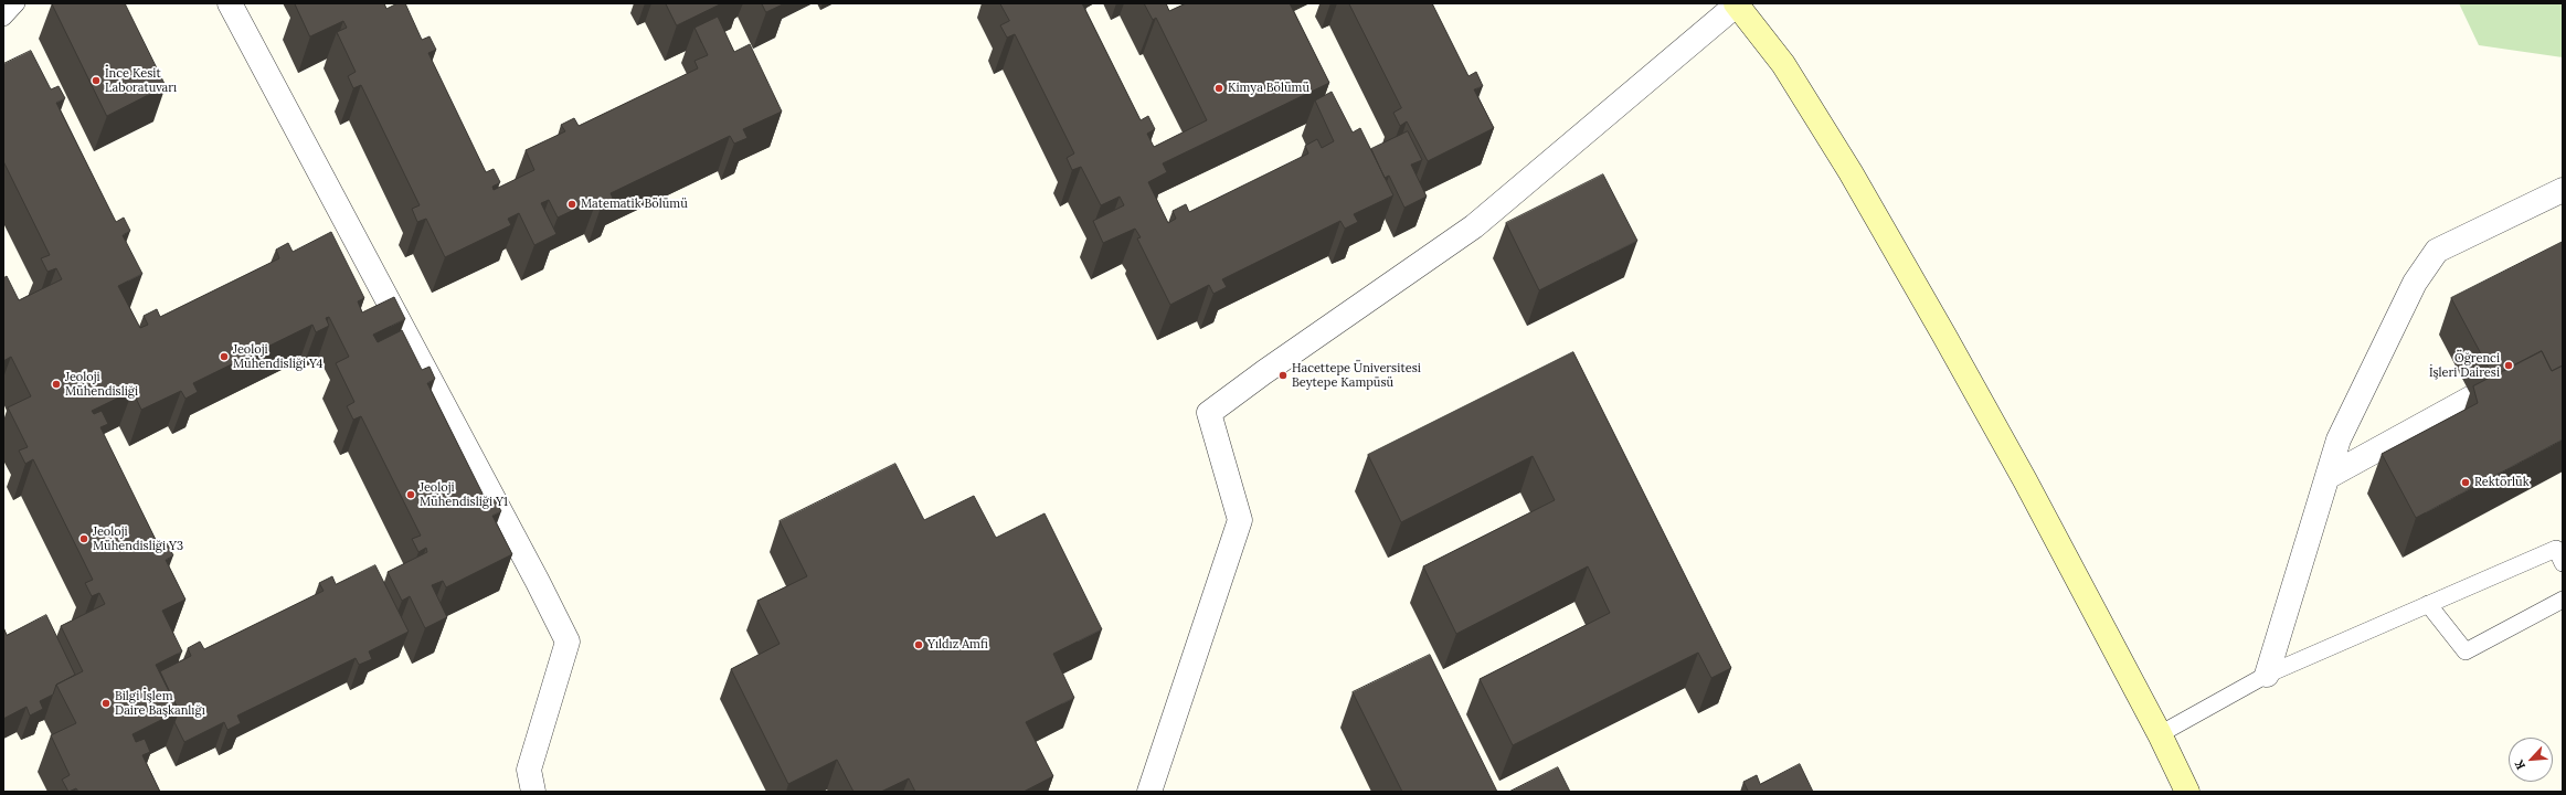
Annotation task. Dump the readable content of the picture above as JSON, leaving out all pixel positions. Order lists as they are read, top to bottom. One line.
{"places":["İnce Kesit Laboratuvarı","Kimya Bölümü","Matematik Bölümü","Jeoloji Mühendisliği Y4","Öğrenci İşleri Dairesi","Hacettepe Üniversitesi Beytepe Kampüsü","Jeoloji Mühendisliği","Rektörlük","Jeoloji Mühendisliği Y1","Jeoloji Mühendisliği Y3","Yıldız Amfi","Bilgi İşlem Daire Başkanlığı"],"north":"bottom left"}
